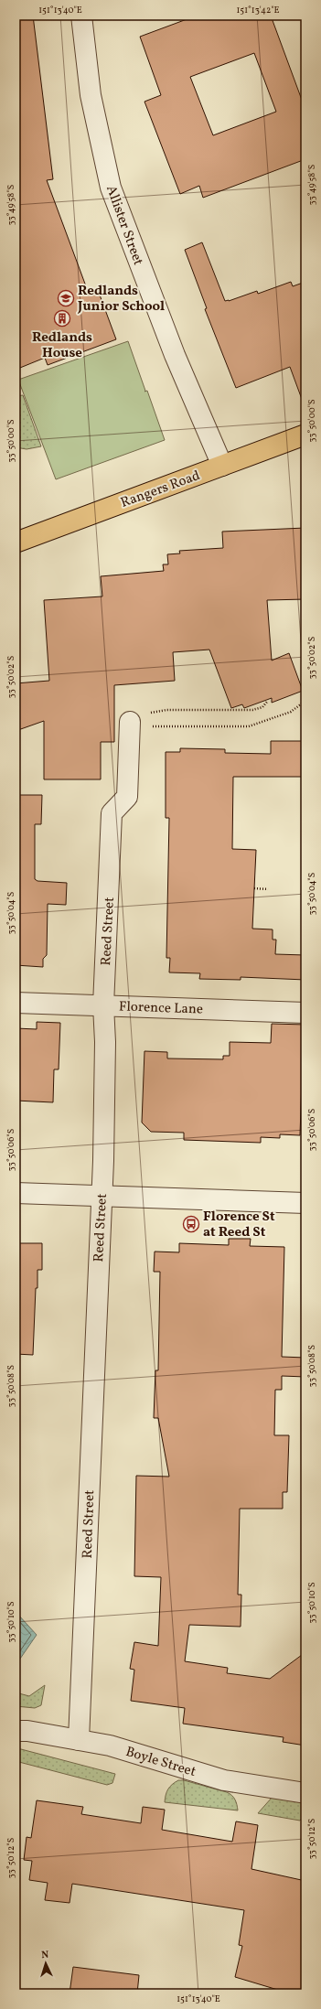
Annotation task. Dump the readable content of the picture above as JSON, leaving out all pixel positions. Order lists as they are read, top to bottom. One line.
{"streets":{"main road":["Rangers Road"],"street":["Allister Street","Reed Street","Florence Lane","Boyle Street"]},"crossings":[["Allister Street","Rangers Road"],["Reed Street","Florence Lane"],["Reed Street","Boyle Street"]],"places":{"school or university":["Redlands Junior School"],"building":["Redlands House"],"bus stop":["Florence St at Reed St"]},"north":"top","coordinates":["151°13'40\"E","151°13'42\"E","33°49'58\"S","33°50'00\"S","33°50'02\"S","33°50'04\"S","33°50'06\"S","33°50'08\"S","33°50'10\"S","33°50'12\"S"]}
